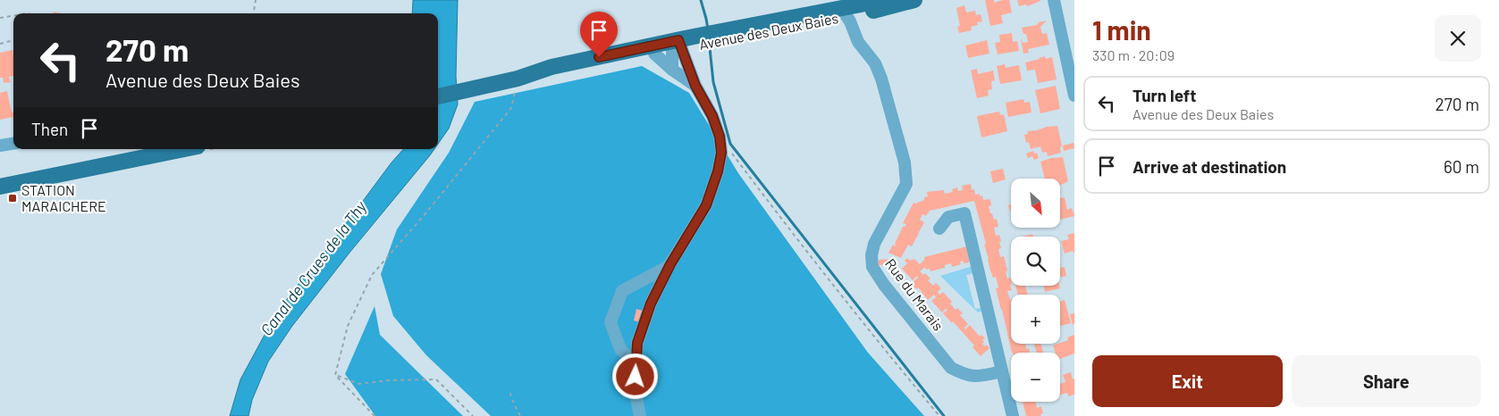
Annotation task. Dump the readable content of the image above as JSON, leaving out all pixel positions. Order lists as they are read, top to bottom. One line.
{"streets":{"main road":["Avenue des Deux Baies"],"street":["Rue du Marais"]},"crossings":[["Avenue des Deux Baies","Rue du Marais"]],"water":["Canal de Crues de la Thy"],"places":{"transit":["STATION MARAICHERE"]},"north":"bottom right","page":{"heading":["1 min","330 m · 20:09"],"turn":["270 m","Avenue des Deux Baies"],"list":[{"name":"Turn left","note":"Avenue des Deux Baies","value":"270 m"},{"name":"Arrive at destination","value":"60 m"}],"then":"Then","map_buttons":["+","−"],"buttons":["Exit","Share"]}}
